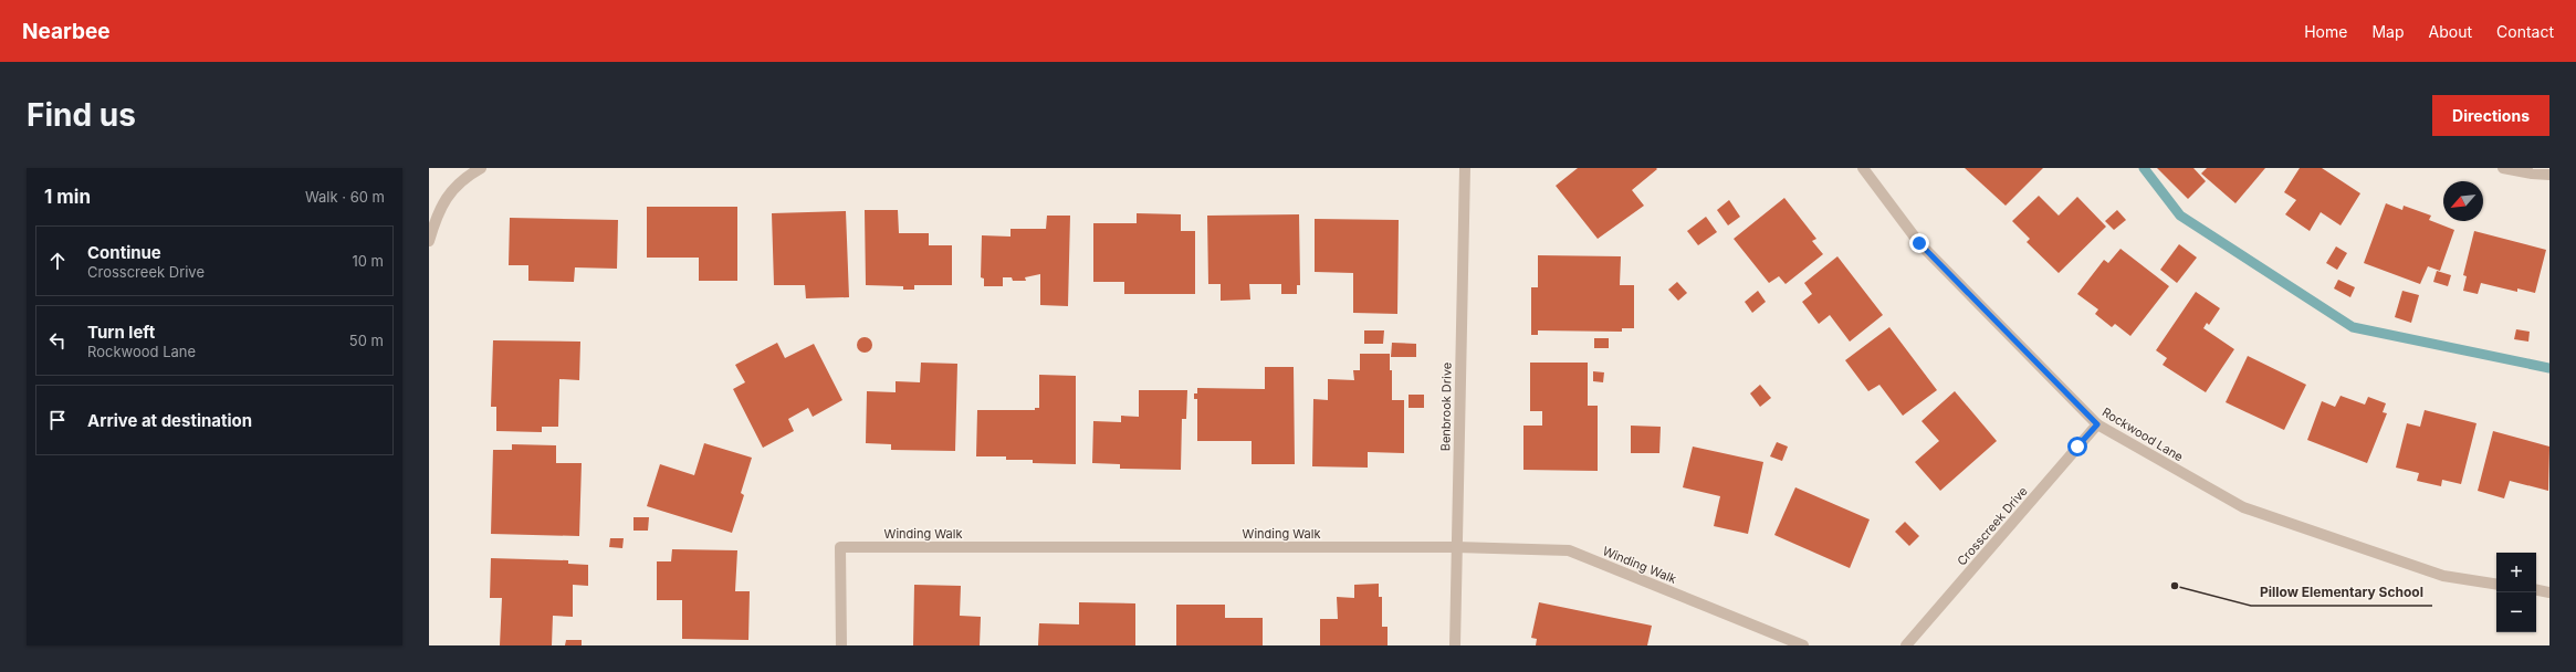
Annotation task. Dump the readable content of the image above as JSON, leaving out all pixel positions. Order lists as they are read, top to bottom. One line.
{"streets":{"street":["Benbrook Drive","Rockwood Lane","Crosscreek Drive","Winding Walk"]},"crossings":[["Benbrook Drive","Winding Walk"],["Rockwood Lane","Crosscreek Drive"]],"places":["Pillow Elementary School"],"north":"bottom left","page":{"header":"Nearbee","nav":["Home","Map","About","Contact"],"buttons":"Directions","title":"Find us","heading":["1 min","Walk · 60 m"],"list":[["Continue","Crosscreek Drive","10 m"],["Turn left","Rockwood Lane","50 m"],"Arrive at destination"],"map_buttons":["+","−"]}}
